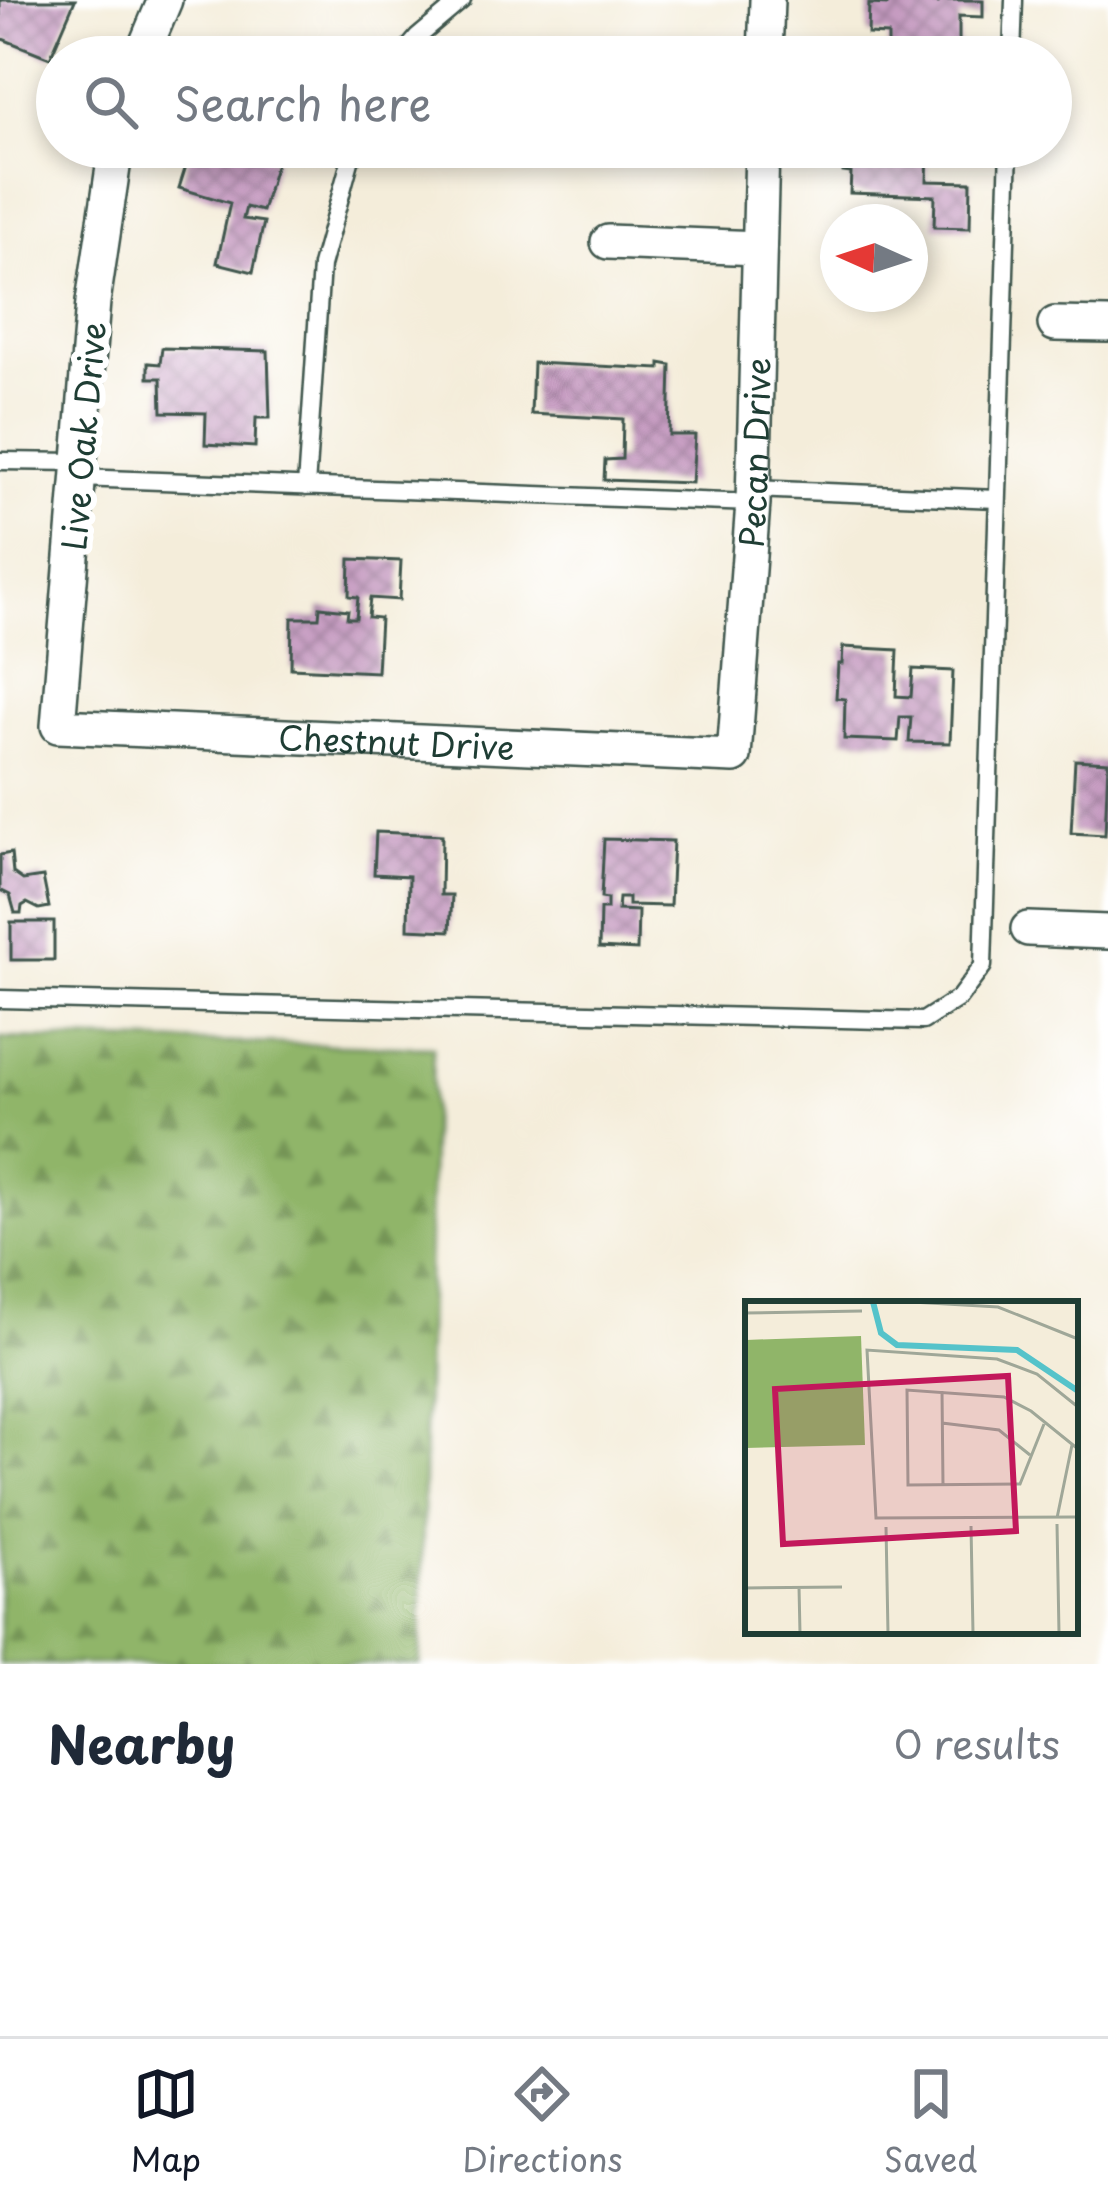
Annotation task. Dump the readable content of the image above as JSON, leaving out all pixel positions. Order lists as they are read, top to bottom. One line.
{"streets":{"street":["Live Oak Drive","Pecan Drive","Chestnut Drive"]},"crossings":[["Live Oak Drive","Chestnut Drive"],["Pecan Drive","Chestnut Drive"]],"north":"left","page":{"search":"Search here","heading":["Nearby","0 results"],"nav":["Map","Directions","Saved"]}}
